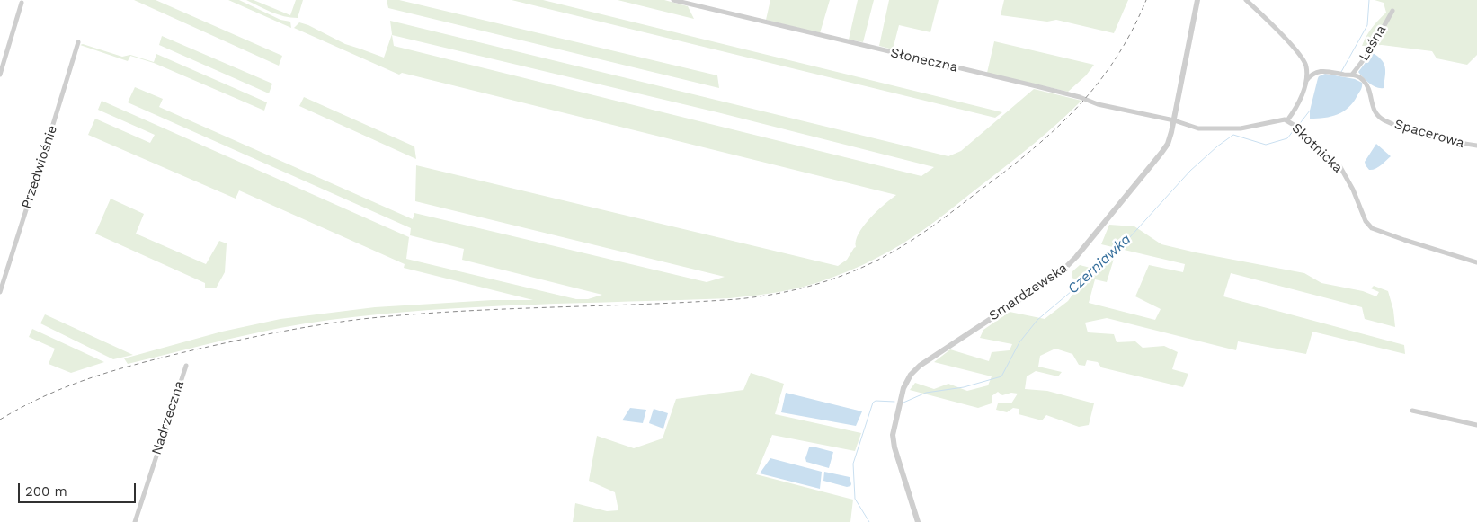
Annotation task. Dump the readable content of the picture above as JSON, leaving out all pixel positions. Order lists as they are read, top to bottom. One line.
{"streets":{"street":["Leśna","Słoneczna","Spacerowa","Skotnicka","Przedwiośnie","Smardzewska","Nadrzeczna"]},"crossings":[["Leśna","Spacerowa"],["Słoneczna","Skotnicka"],["Słoneczna","Smardzewska"],["Skotnicka","Smardzewska"]],"water":["Czerniawka"],"scale_bar":"200 m"}
